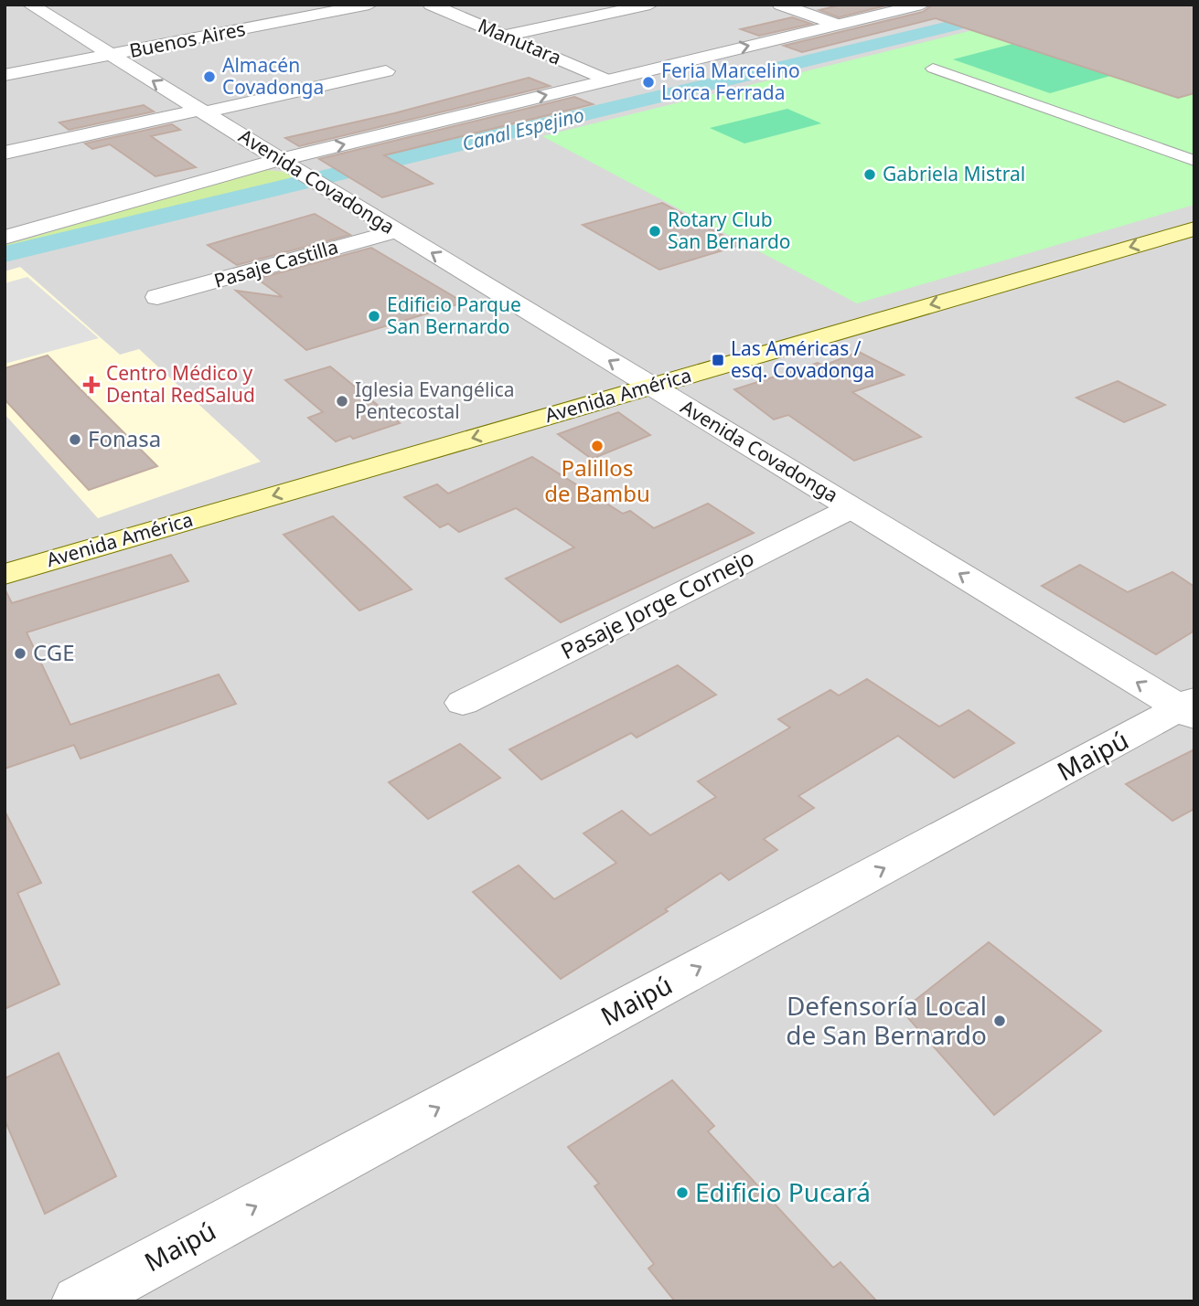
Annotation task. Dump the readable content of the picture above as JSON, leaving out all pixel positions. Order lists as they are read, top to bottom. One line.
{"streets":{"main road":["Avenida América"],"street":["Buenos Aires","Manutara","Avenida Covadonga","Pasaje Castilla","Pasaje Jorge Cornejo","Maipú"]},"crossings":[["Buenos Aires","Avenida Covadonga"],["Avenida Covadonga","Pasaje Castilla"],["Avenida Covadonga","Avenida América"],["Avenida Covadonga","Pasaje Jorge Cornejo"],["Avenida Covadonga","Maipú"]],"one_way":["Avenida Covadonga","Avenida América","Maipú"],"water":["Canal Espejino"],"places":{"other":["Almacén Covadonga","Feria Marcelino Lorca Ferrada","Gabriela Mistral","Rotary Club San Bernardo","Edificio Parque San Bernardo","Iglesia Evangélica Pentecostal","Fonasa","Palillos de Bambu","CGE","Defensoría Local de San Bernardo","Edificio Pucará"],"transit":["Las Américas / esq. Covadonga"],"health":["Centro Médico y Dental RedSalud"]}}
